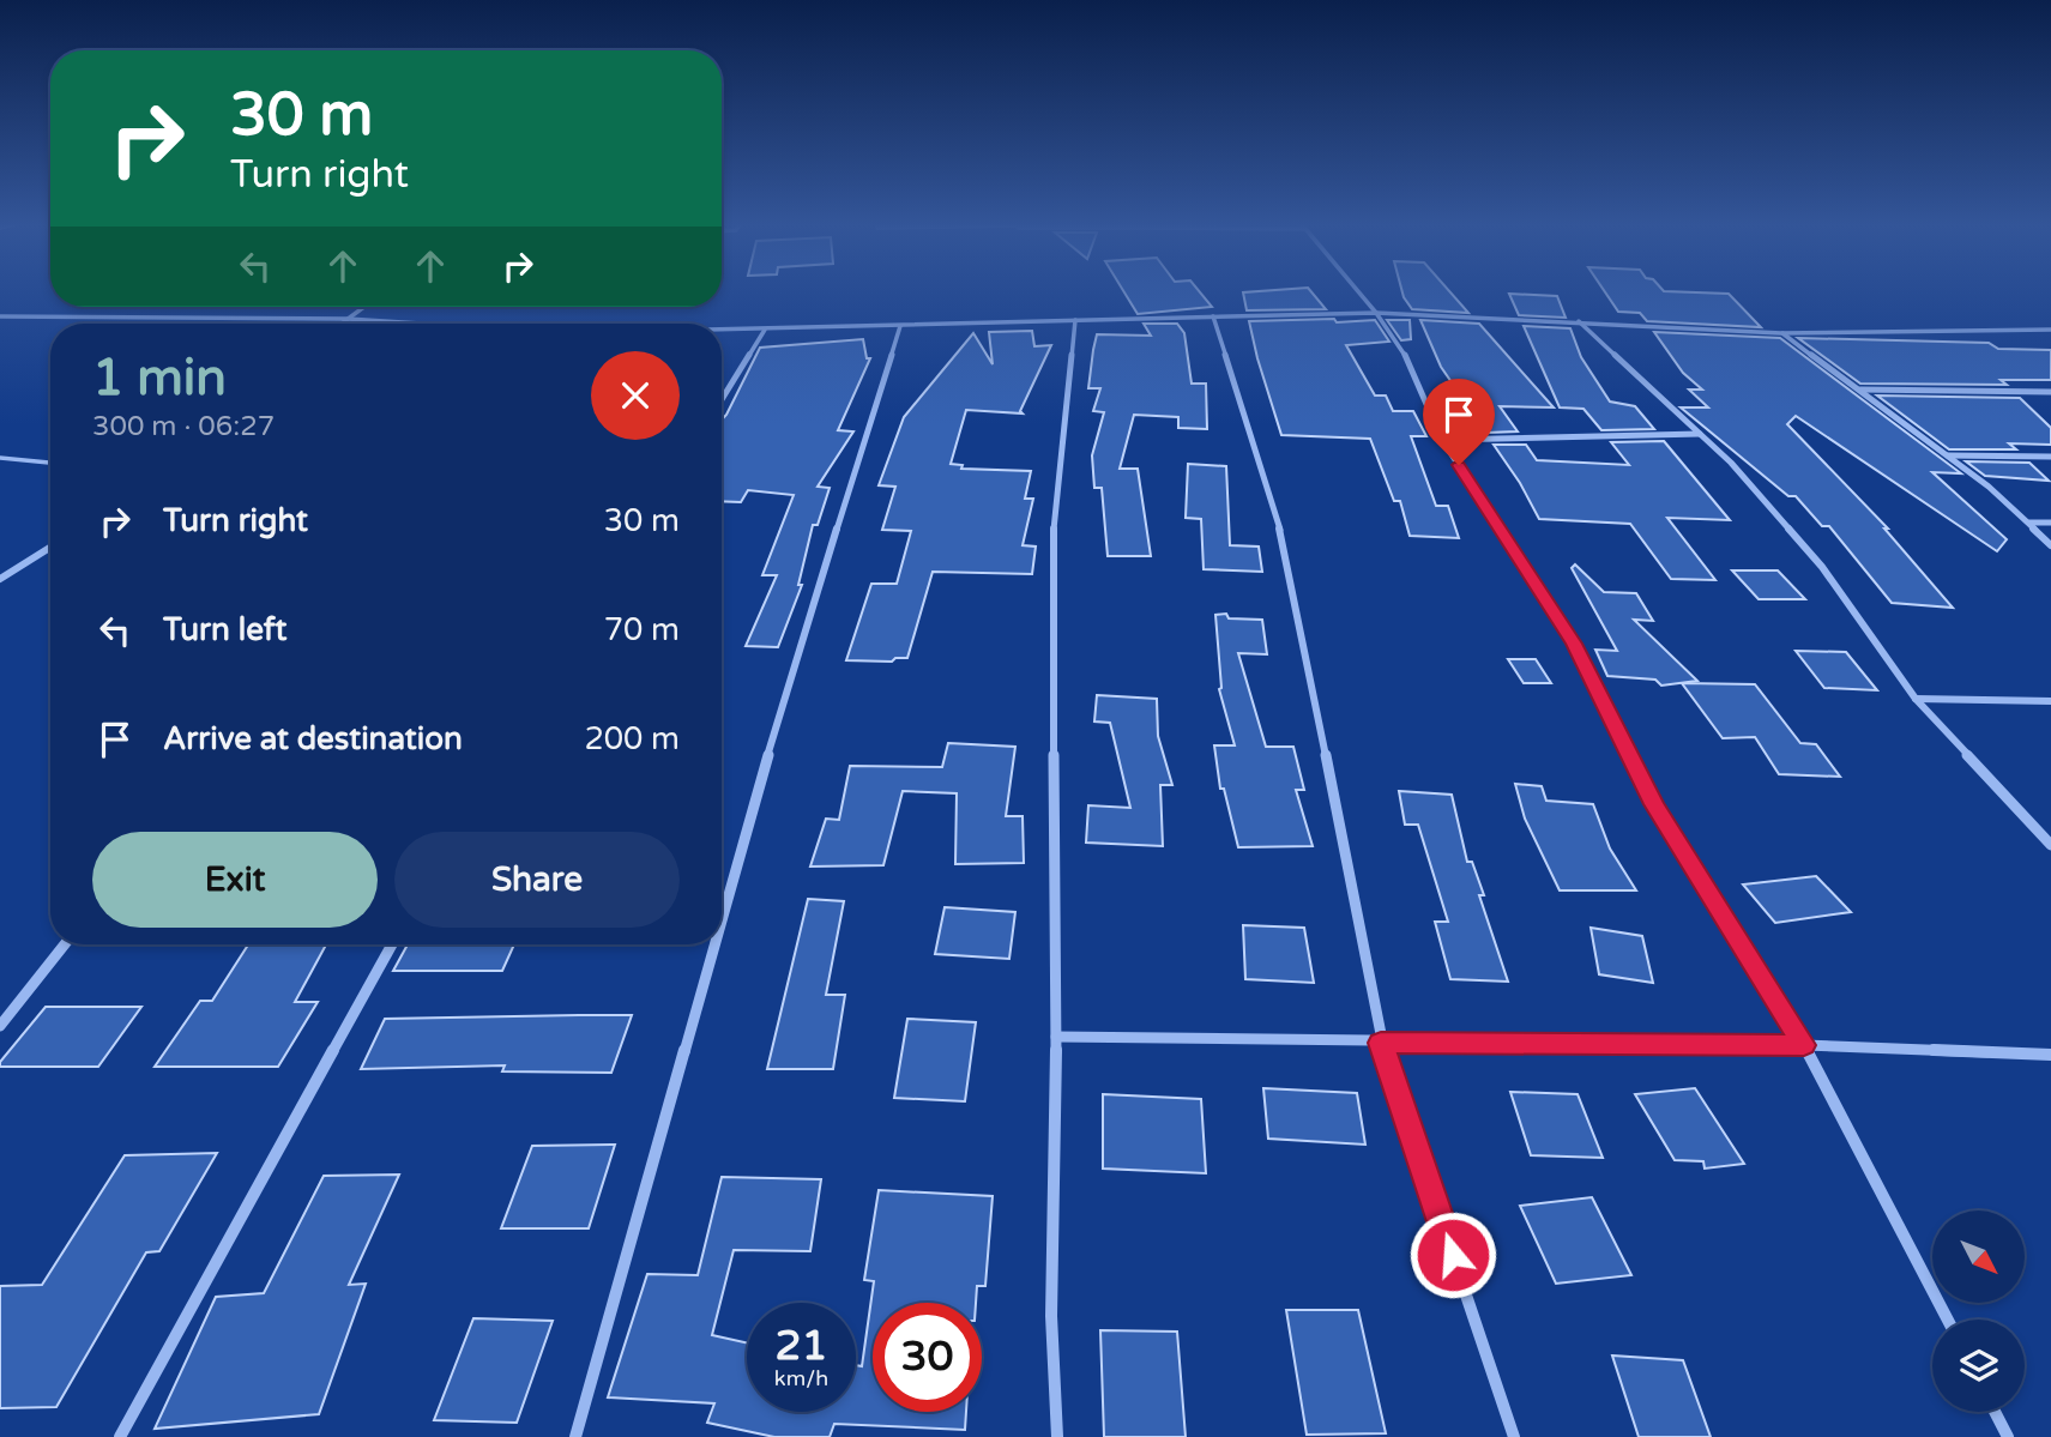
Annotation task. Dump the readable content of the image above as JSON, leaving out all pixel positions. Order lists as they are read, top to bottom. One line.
{"north":"bottom right","page":{"turn":["30 m","Turn right"],"heading":["1 min","300 m · 06:27"],"list":[{"name":"Turn right","value":"30 m"},{"name":"Turn left","value":"70 m"},{"name":"Arrive at destination","value":"200 m"}],"buttons":["Exit","Share"],"speed":"21 km/h","limit":"30"}}
